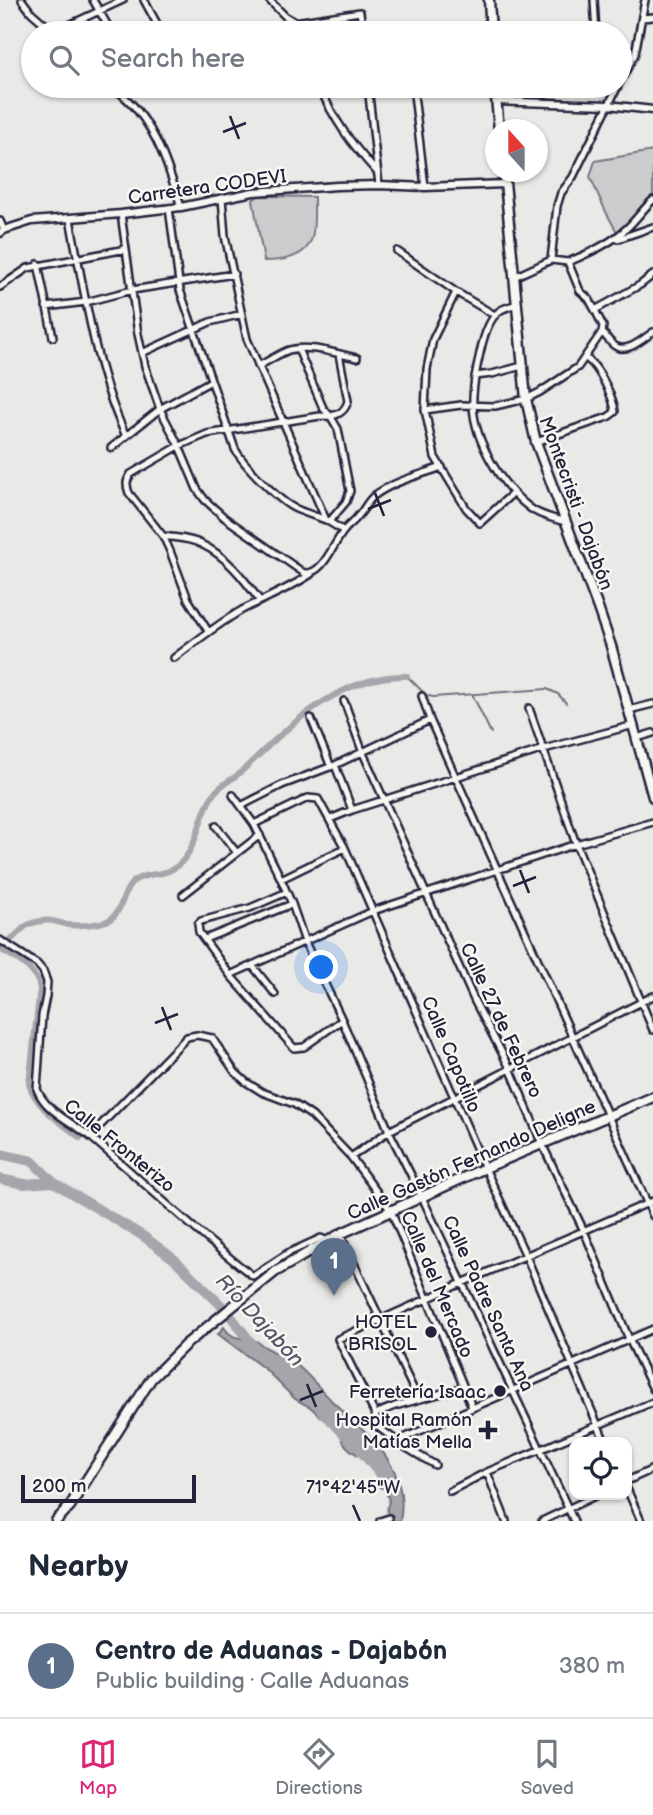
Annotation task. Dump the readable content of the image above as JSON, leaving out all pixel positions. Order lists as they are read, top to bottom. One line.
{"streets":{"main road":["Montecristi - Dajabón","Calle Gastón Fernando Deligne"],"street":["Carretera CODEVI","Calle 27 de Febrero","Calle Capotillo","Calle Fronterizo","Calle del Mercado","Calle Padre Santa Ana"]},"crossings":[["Carretera CODEVI","Montecristi - Dajabón"],["Calle 27 de Febrero","Calle Gastón Fernando Deligne"],["Calle Capotillo","Calle Gastón Fernando Deligne"],["Calle Capotillo","Calle Padre Santa Ana"],["Calle Fronterizo","Calle Gastón Fernando Deligne"],["Calle Fronterizo","Calle del Mercado"],["Calle Gastón Fernando Deligne","Calle del Mercado"],["Calle Gastón Fernando Deligne","Calle Padre Santa Ana"]],"water":["Río Dajabón"],"places":{"other":["HOTEL BRISOL","Ferretería Isaac"],"health":["Hospital Ramón Matías Mella"]},"scale_bar":"200 m","north":"top","page":{"search":"Search here","pins":"1","scale":"200 m","heading":"Nearby","list":[{"mark":"1","name":"Centro de Aduanas - Dajabón","note":"Public building · Calle Aduanas","value":"380 m"}],"nav":["Map","Directions","Saved"]},"coordinates":["71°42'45\"W"]}
